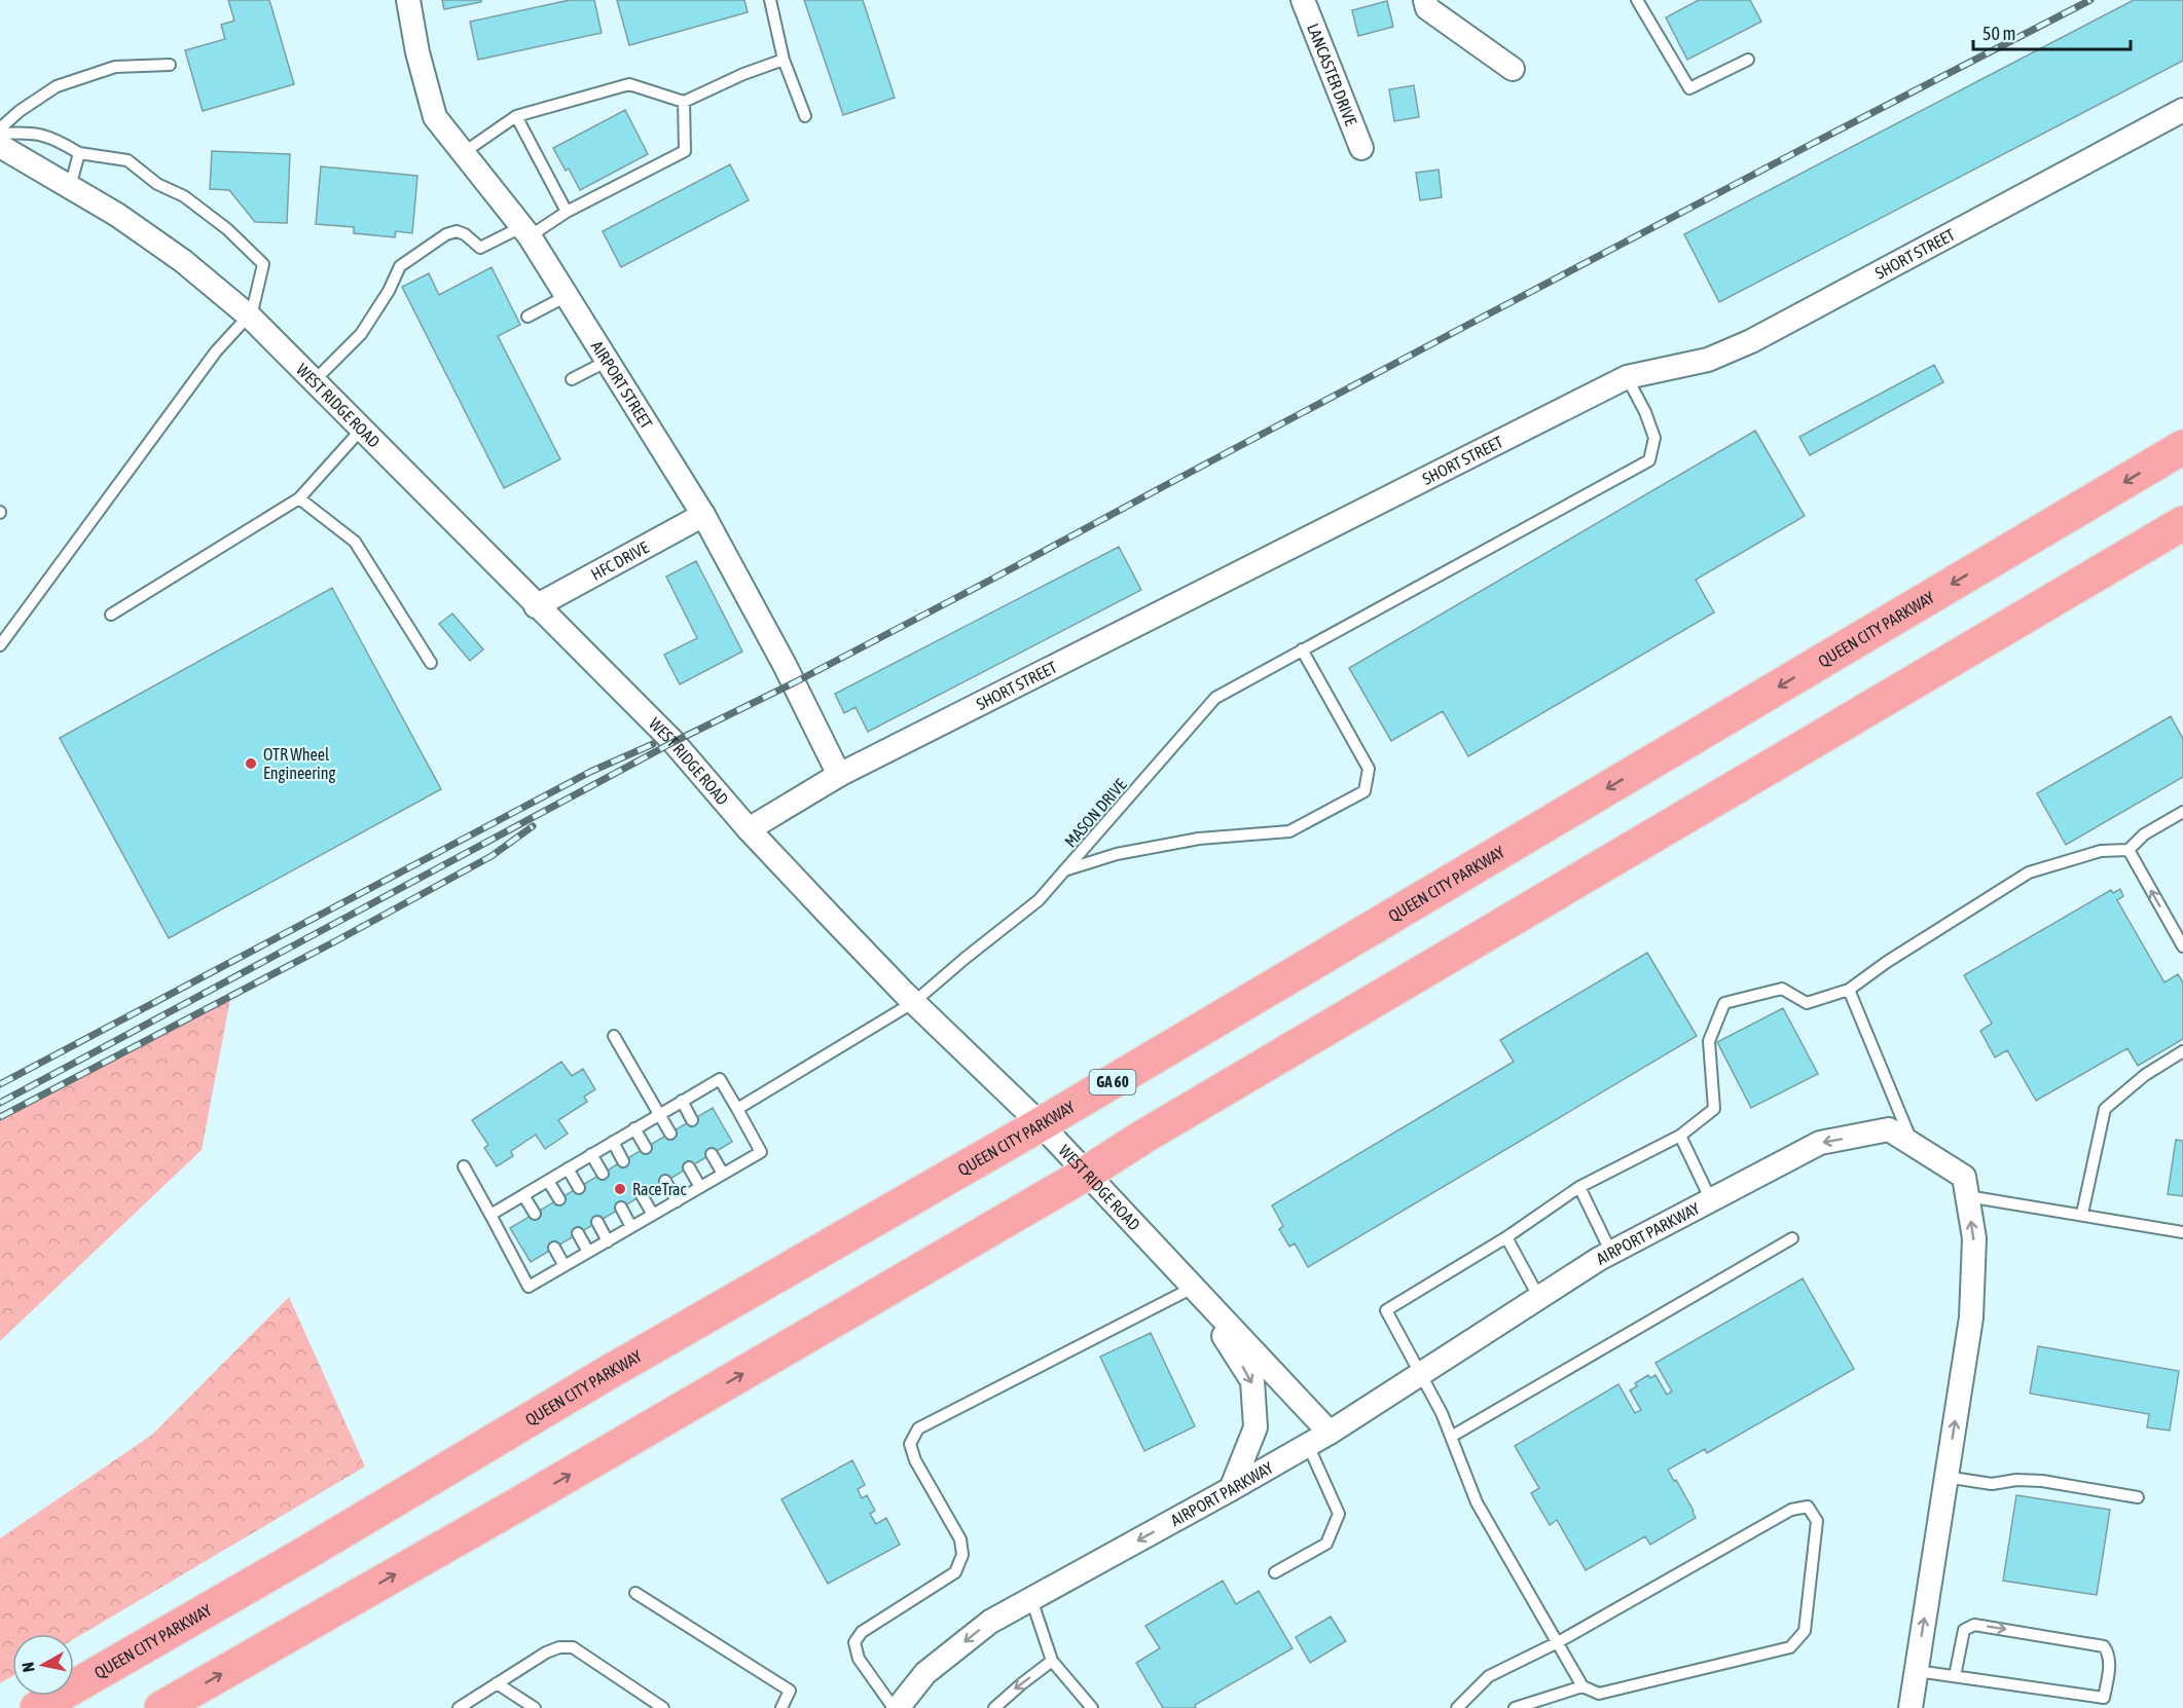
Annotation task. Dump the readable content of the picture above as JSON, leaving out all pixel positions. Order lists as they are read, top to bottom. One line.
{"streets":{"main road":["QUEEN CITY PARKWAY","GA 60"],"street":["LANCASTER DRIVE","SHORT STREET","AIRPORT STREET","WEST RIDGE ROAD","HFC DRIVE","AIRPORT PARKWAY"],"lane":["MASON DRIVE"]},"crossings":[["SHORT STREET","AIRPORT STREET"],["SHORT STREET","WEST RIDGE ROAD"],["SHORT STREET","MASON DRIVE"],["AIRPORT STREET","HFC DRIVE"],["WEST RIDGE ROAD","HFC DRIVE"],["WEST RIDGE ROAD","QUEEN CITY PARKWAY"],["WEST RIDGE ROAD","MASON DRIVE"],["WEST RIDGE ROAD","AIRPORT PARKWAY"]],"places":["OTR Wheel Engineering","RaceTrac"],"scale_bar":"50 m","north":"left"}
